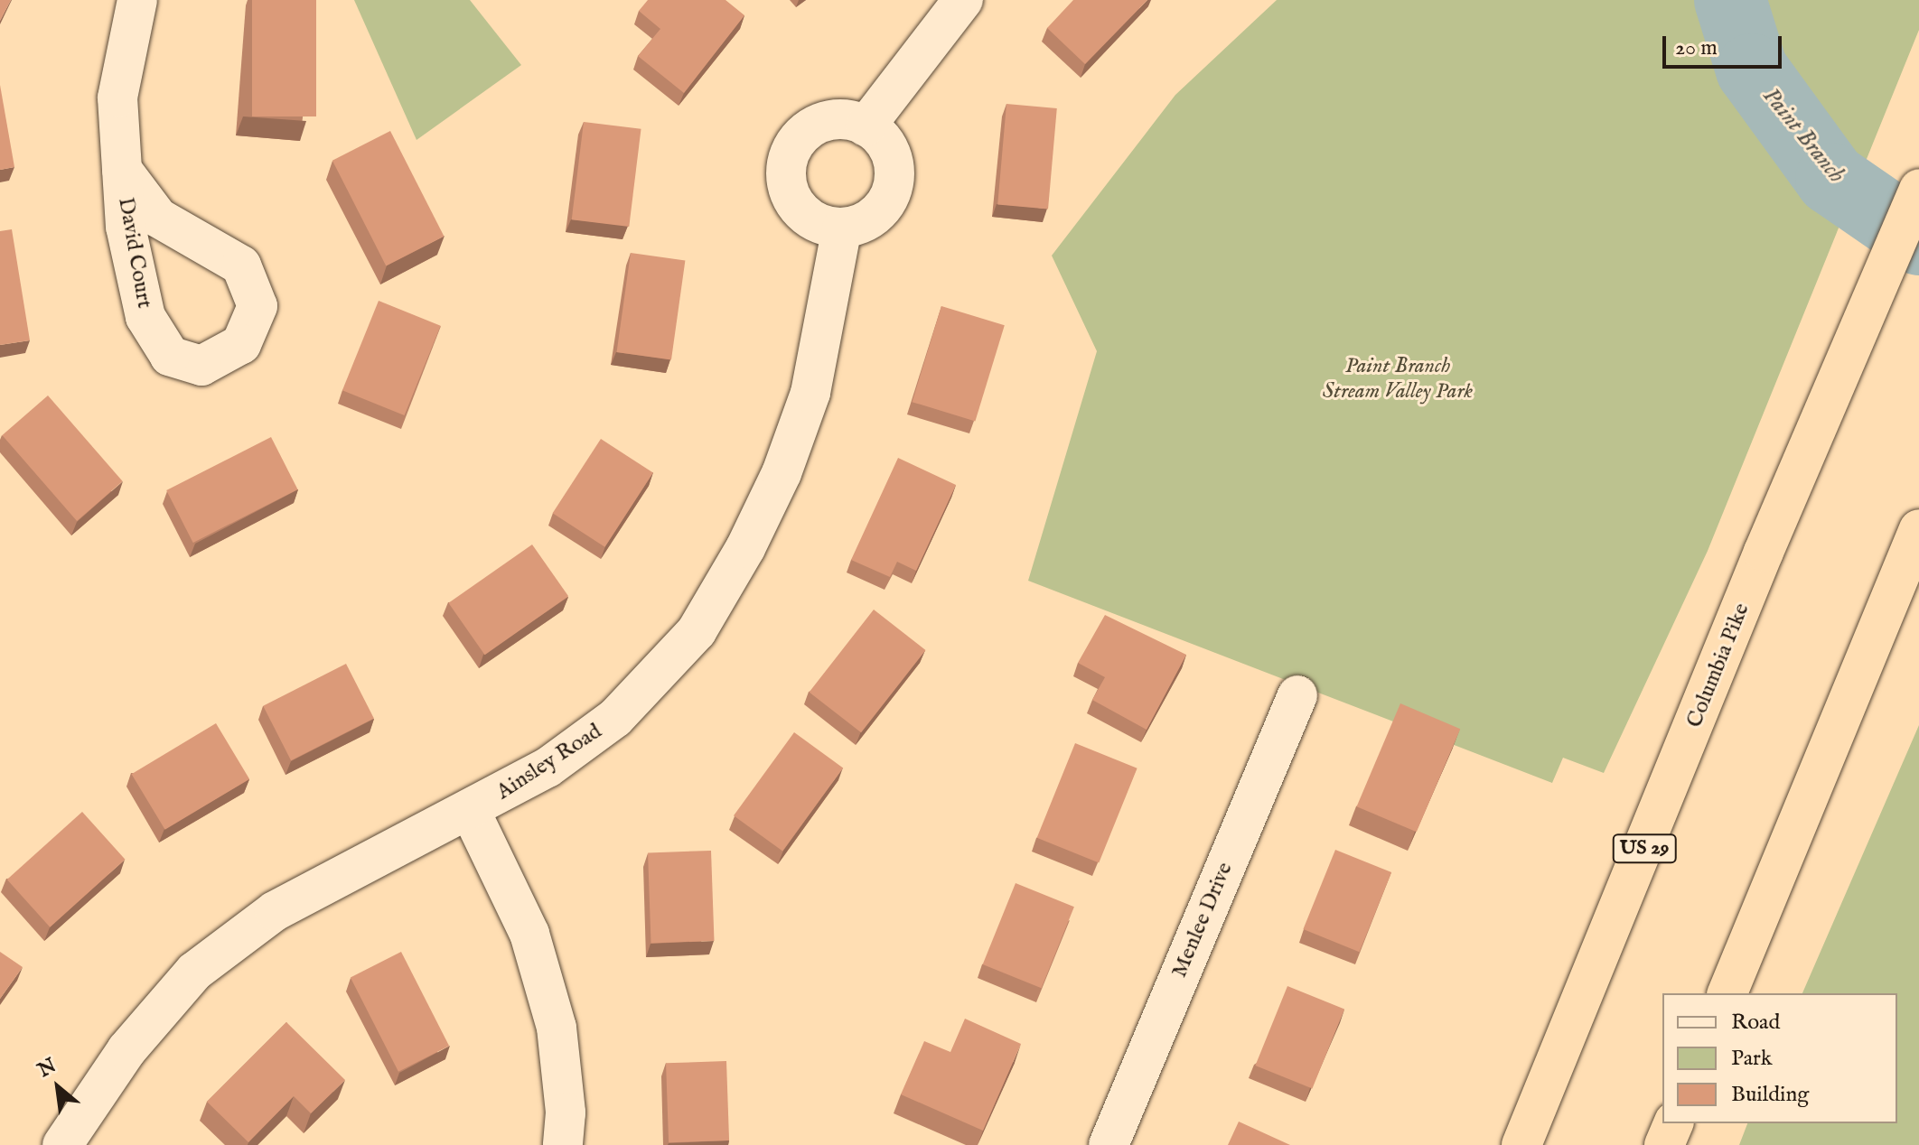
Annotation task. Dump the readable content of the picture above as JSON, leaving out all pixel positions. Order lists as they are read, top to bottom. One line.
{"streets":{"highway":["Columbia Pike","US 29"],"street":["David Court","Ainsley Road","Menlee Drive"]},"water":["Paint Branch"],"parks":["Paint Branch Stream Valley Park"],"legend":["Road","Park","Building"],"scale_bar":"20 m","north":"top left"}
